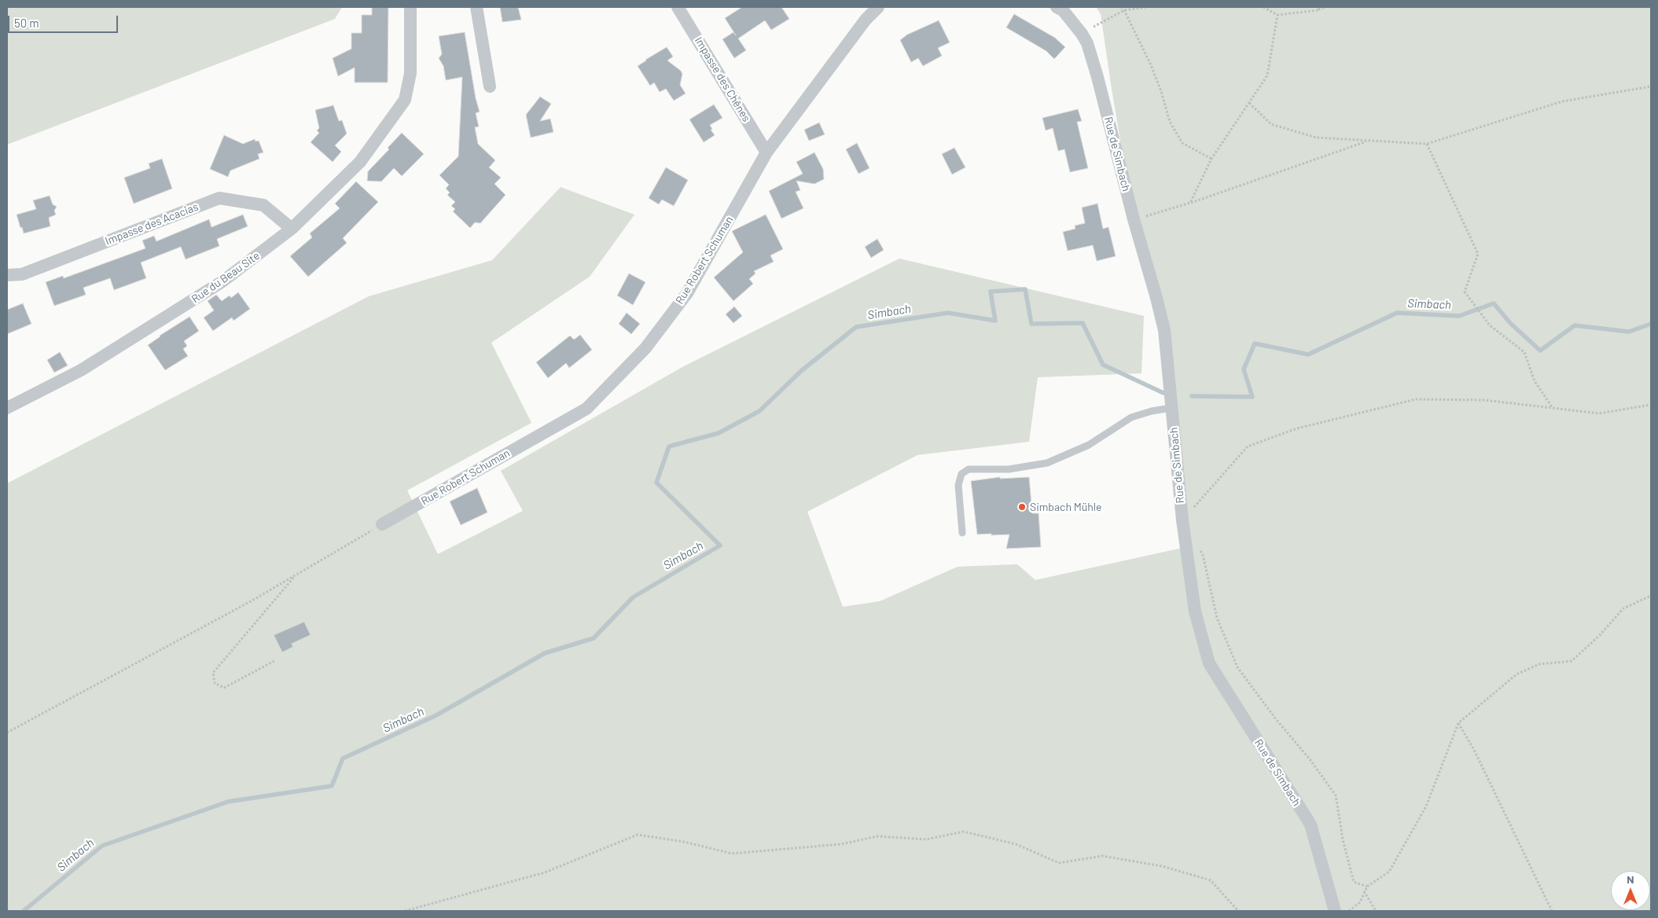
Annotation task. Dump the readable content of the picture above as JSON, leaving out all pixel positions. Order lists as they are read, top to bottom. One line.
{"streets":{"street":["Impasse des Chênes","Rue de Simbach","Impasse des Acacias","Rue Robert Schuman","Rue du Beau Site"]},"crossings":[["Impasse des Chênes","Rue Robert Schuman"],["Impasse des Acacias","Rue du Beau Site"]],"water":["Simbach"],"places":["Simbach Mühle"],"scale_bar":"50 m","north":"top"}
